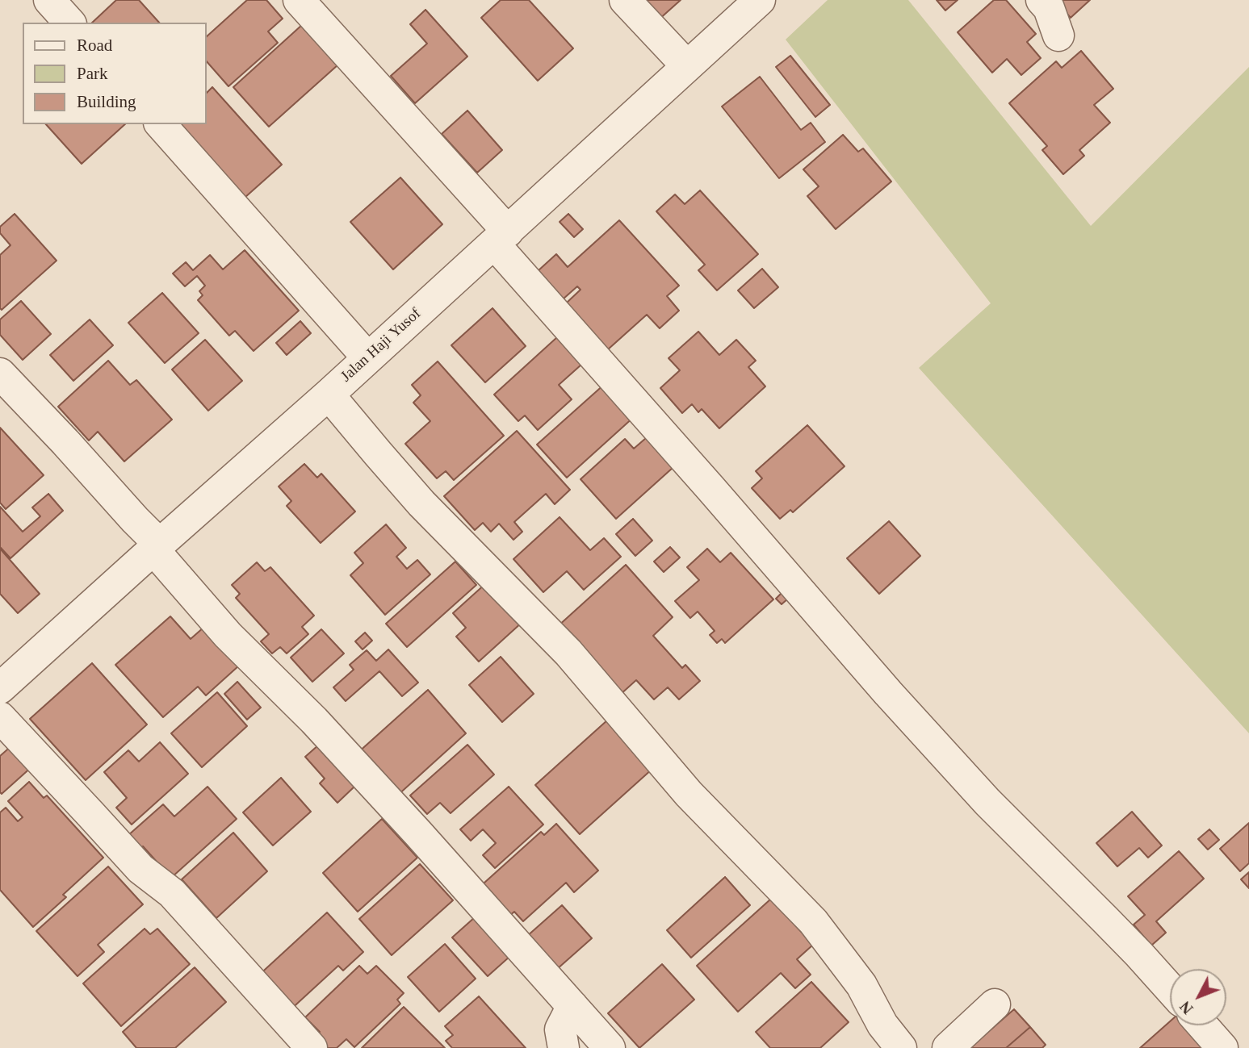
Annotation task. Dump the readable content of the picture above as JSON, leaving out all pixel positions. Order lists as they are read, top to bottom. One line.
{"streets":{"street":["Jalan Haji Yusof"]},"legend":["Road","Park","Building"],"north":"bottom left"}
